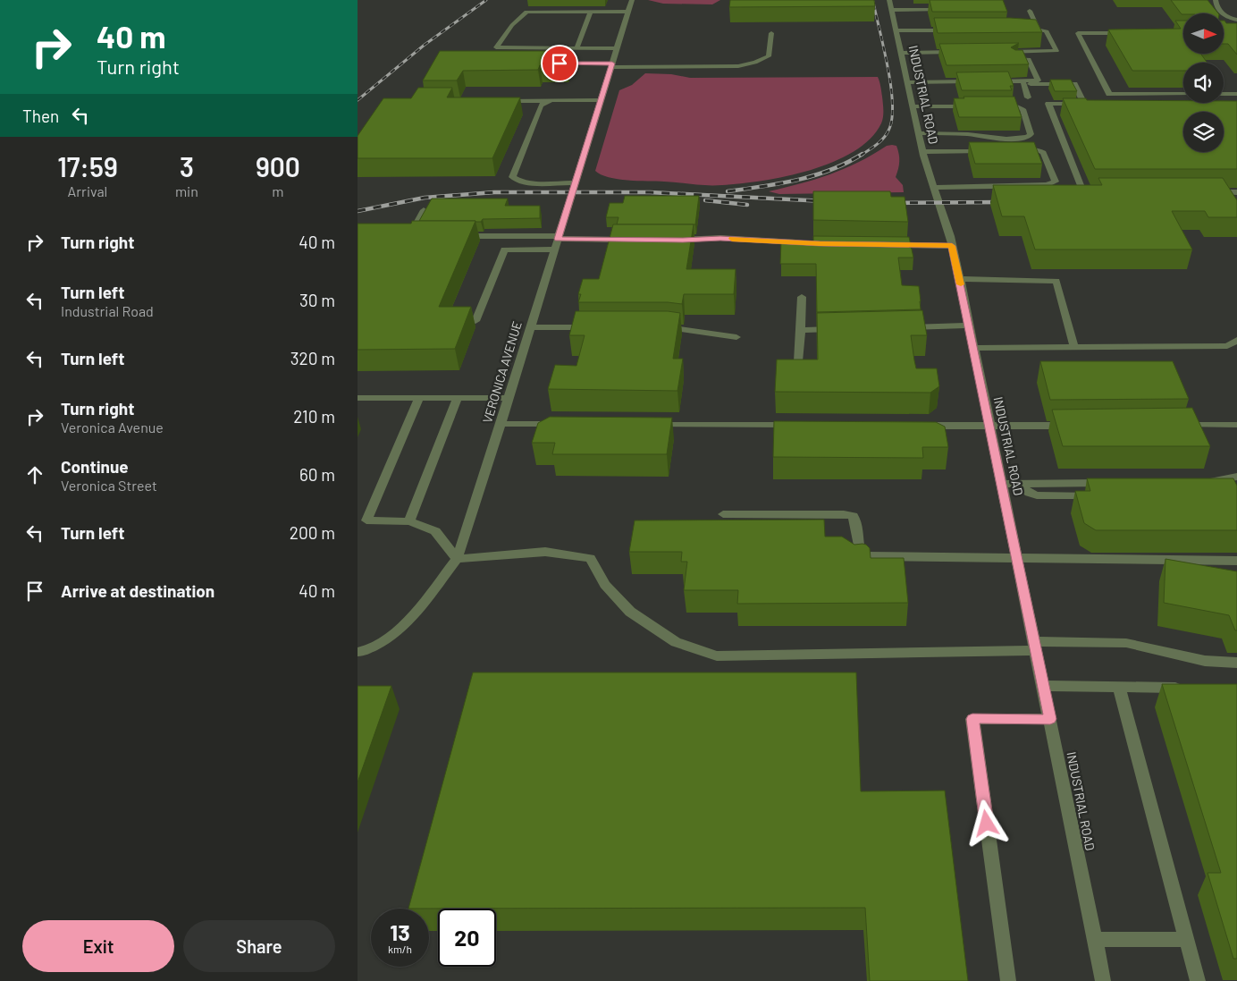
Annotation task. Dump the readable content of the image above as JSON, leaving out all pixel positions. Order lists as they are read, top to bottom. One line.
{"streets":{"street":["INDUSTRIAL ROAD","VERONICA AVENUE"]},"north":"right","page":{"turn":["40 m","Turn right"],"then":"Then","eta":["17:59","Arrival","3","min","900","m"],"list":[{"name":"Turn right","value":"40 m"},{"name":"Turn left","note":"Industrial Road","value":"30 m"},{"name":"Turn left","value":"320 m"},{"name":"Turn right","note":"Veronica Avenue","value":"210 m"},{"name":"Continue","note":"Veronica Street","value":"60 m"},{"name":"Turn left","value":"200 m"},{"name":"Arrive at destination","value":"40 m"}],"speed":"13 km/h","limit":"20","buttons":["Exit","Share"]}}
